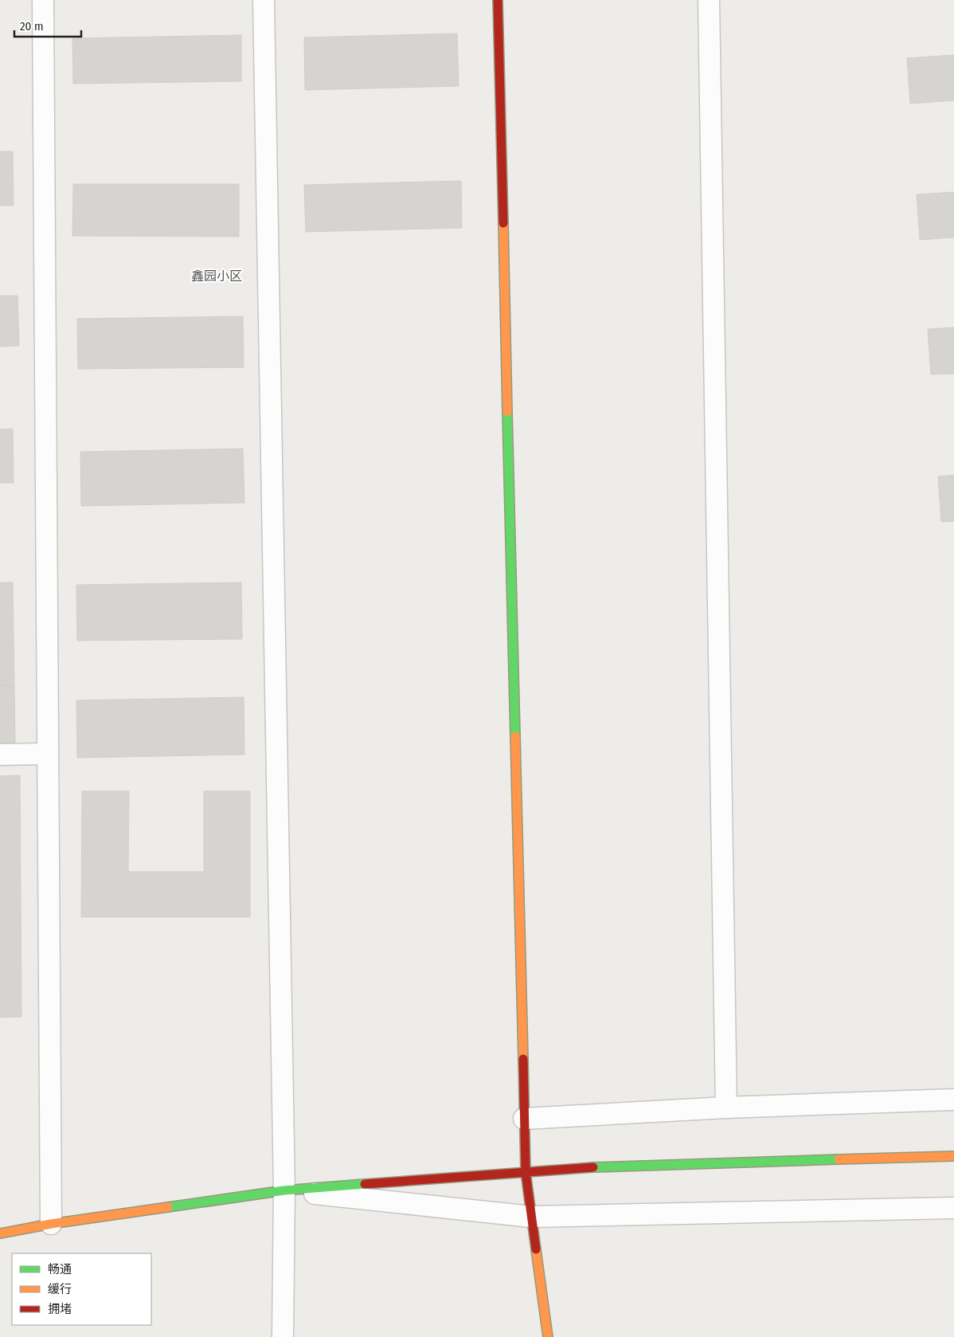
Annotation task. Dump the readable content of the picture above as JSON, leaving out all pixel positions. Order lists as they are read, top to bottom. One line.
{"districts":["鑫园小区"],"legend":["畅通","缓行","拥堵"],"scale_bar":"20 m"}
